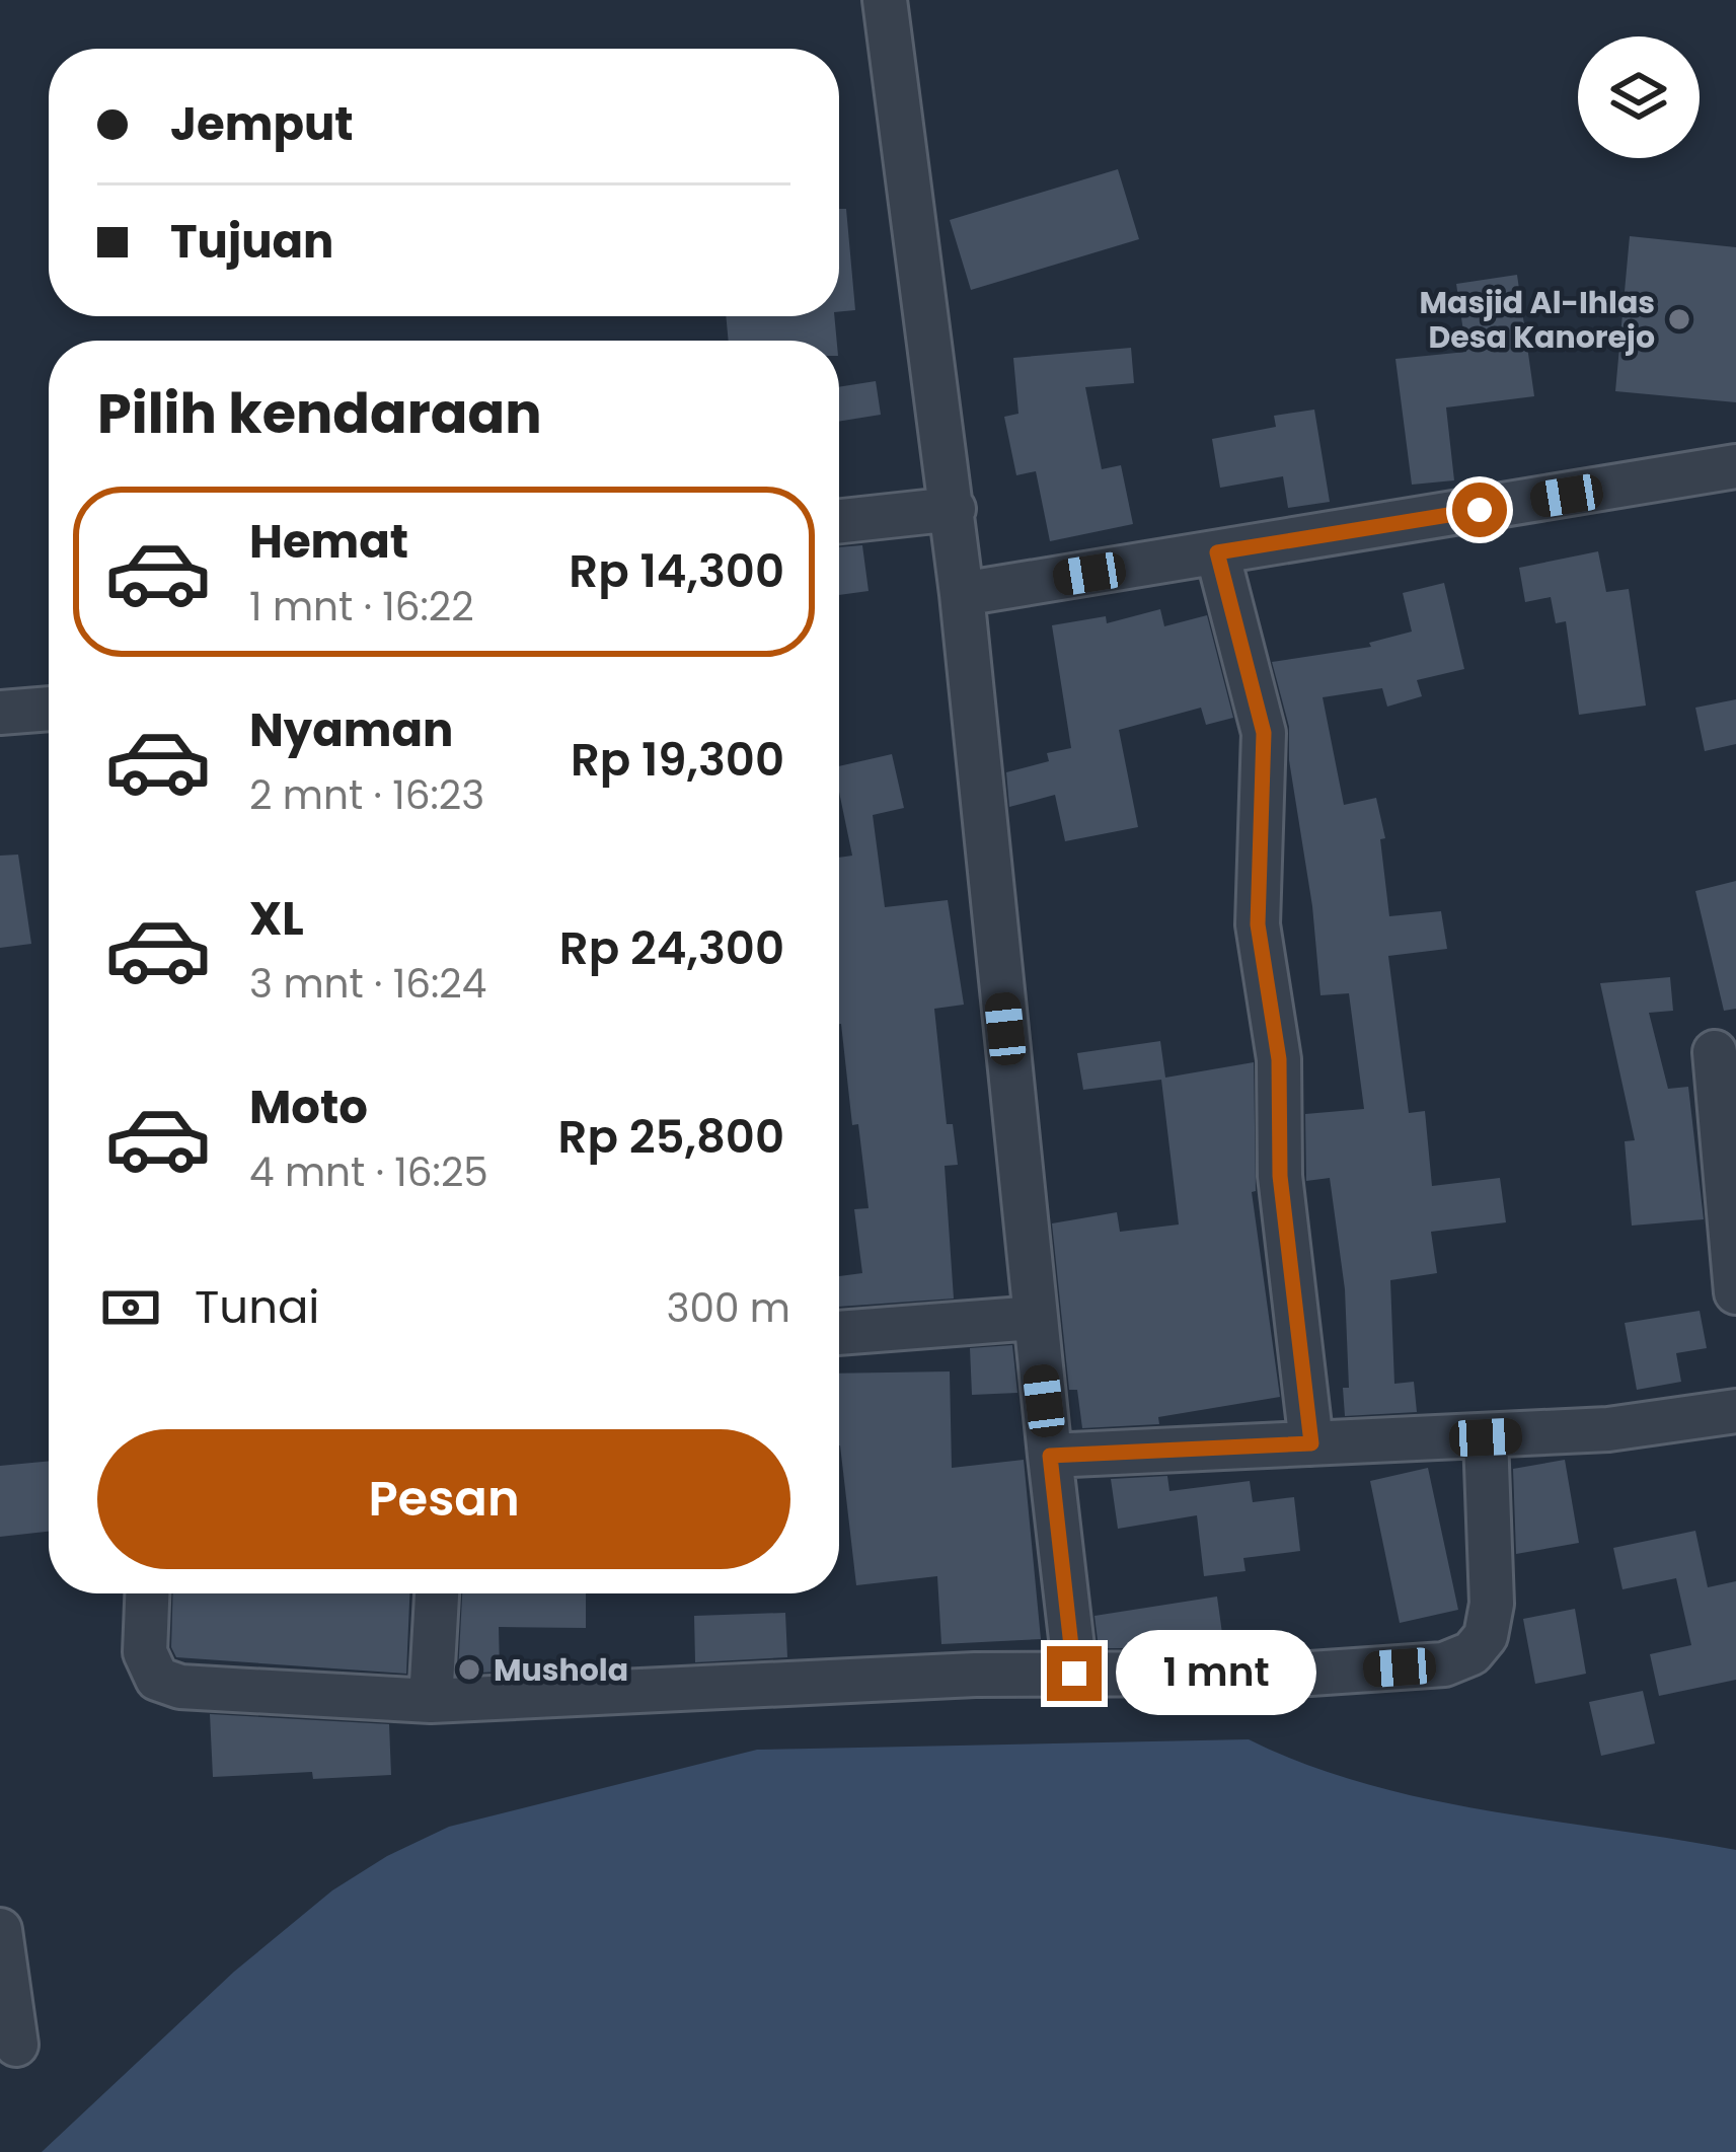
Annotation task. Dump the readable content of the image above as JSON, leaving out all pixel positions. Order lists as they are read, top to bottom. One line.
{"places":["Masjid Al-Ihlas Desa Kanorejo","Mushola"],"page":{"banner":["Jemput","Tujuan"],"heading":"Pilih kendaraan","list":[{"name":"Hemat","note":"1 mnt · 16:22","value":"Rp 14,300"},{"name":"Nyaman","note":"2 mnt · 16:23","value":"Rp 19,300"},{"name":"XL","note":"3 mnt · 16:24","value":"Rp 24,300"},{"name":"Moto","note":"4 mnt · 16:25","value":"Rp 25,800"}],"pay":["Tunai","300 m"],"buttons":"Pesan","bubble":"1 mnt"}}
